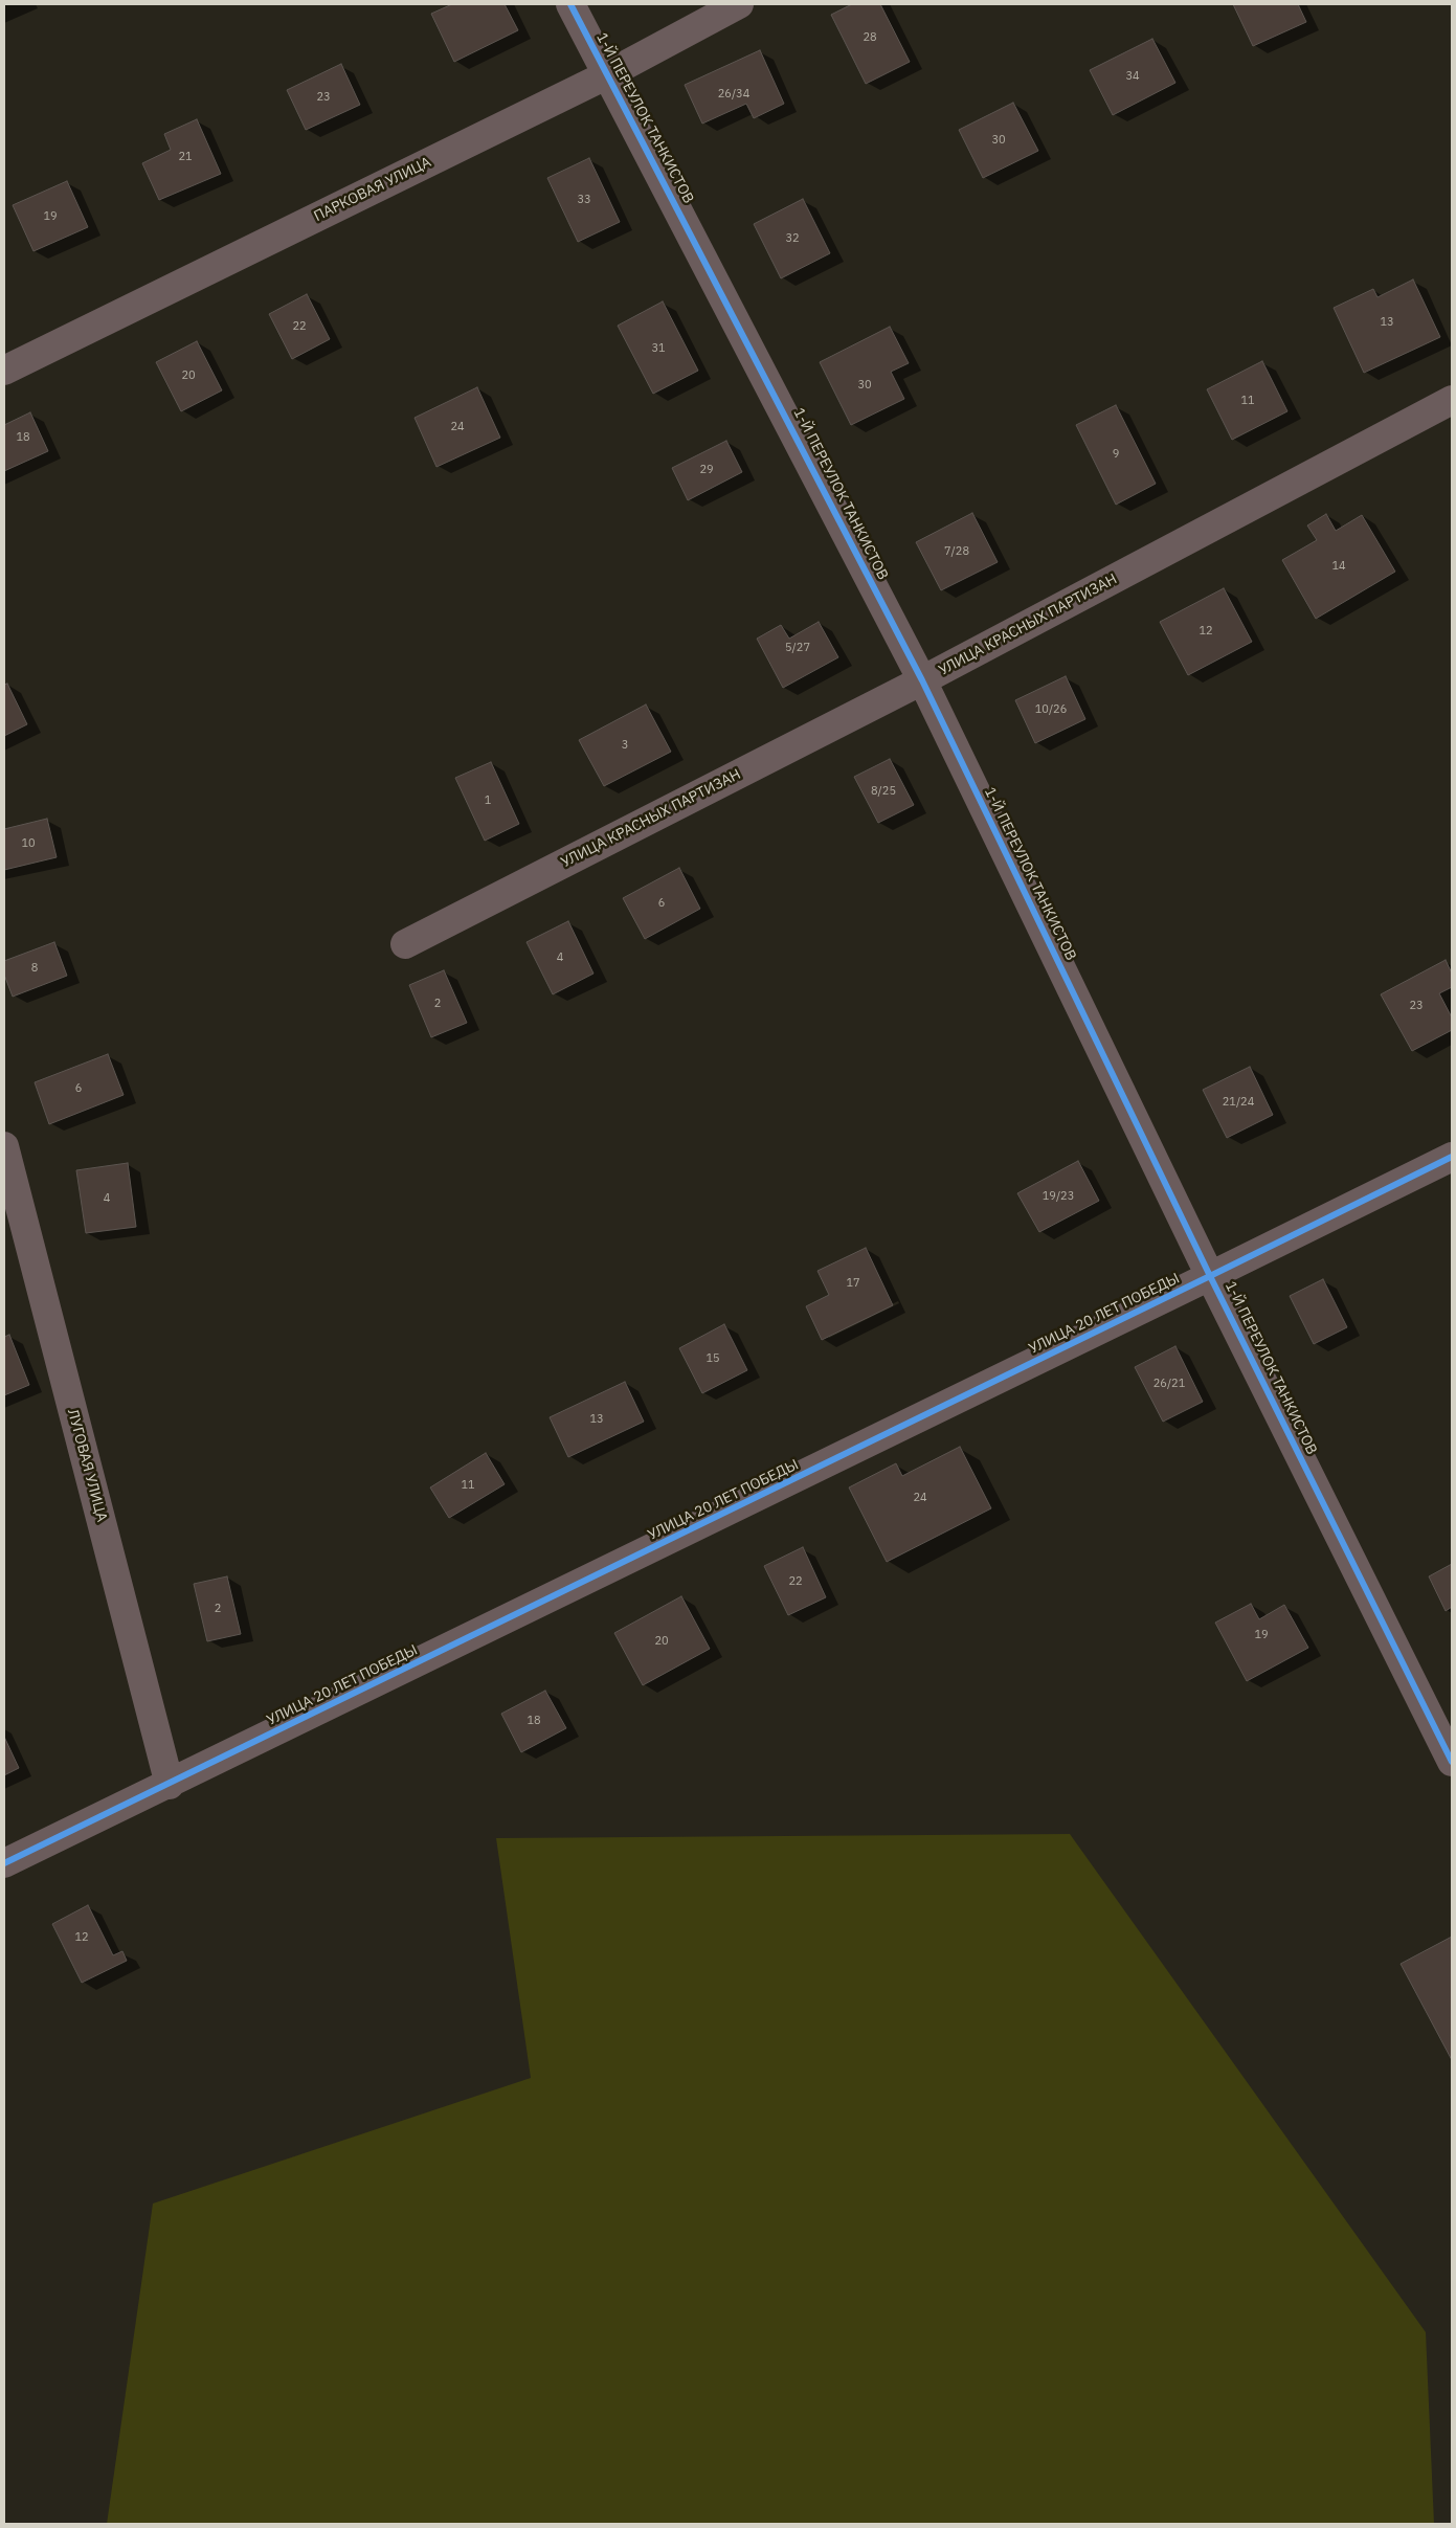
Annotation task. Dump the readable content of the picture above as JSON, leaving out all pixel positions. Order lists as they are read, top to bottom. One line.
{"streets":{"street":["1-Й ПЕРЕУЛОК ТАНКИСТОВ","ПАРКОВАЯ УЛИЦА","УЛИЦА КРАСНЫХ ПАРТИЗАН","УЛИЦА 20 ЛЕТ ПОБЕДЫ","ЛУГОВАЯ УЛИЦА"]},"crossings":[["1-Й ПЕРЕУЛОК ТАНКИСТОВ","ПАРКОВАЯ УЛИЦА"],["1-Й ПЕРЕУЛОК ТАНКИСТОВ","УЛИЦА КРАСНЫХ ПАРТИЗАН"],["1-Й ПЕРЕУЛОК ТАНКИСТОВ","УЛИЦА 20 ЛЕТ ПОБЕДЫ"],["УЛИЦА 20 ЛЕТ ПОБЕДЫ","ЛУГОВАЯ УЛИЦА"]],"house_numbers":["28","34","26/34","23","30","21","33","19","32","13","22","31","20","30","11","24","18","9","29","7/28","14","12","5/27","10/26","3","8/25","1","10","6","4","8","2","23","6","21/24","19/23","4","17","15","26/21","13","11","24","22","2","19","20","18","12"]}
